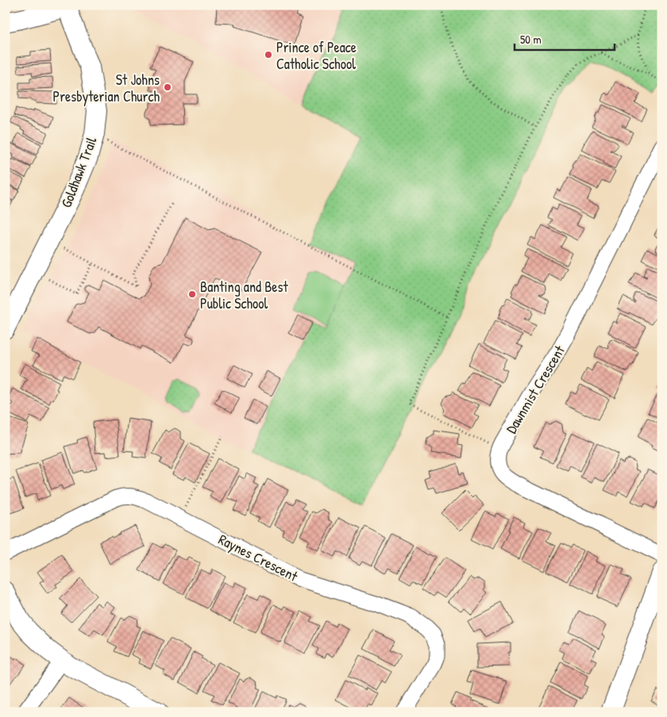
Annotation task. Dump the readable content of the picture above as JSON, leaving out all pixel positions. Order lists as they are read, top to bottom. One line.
{"streets":{"street":["Goldhawk Trail","Dawnmist Crescent","Raynes Crescent"]},"places":["Prince of Peace Catholic School","St Johns Presbyterian Church","Banting and Best Public School"],"scale_bar":"50 m"}
